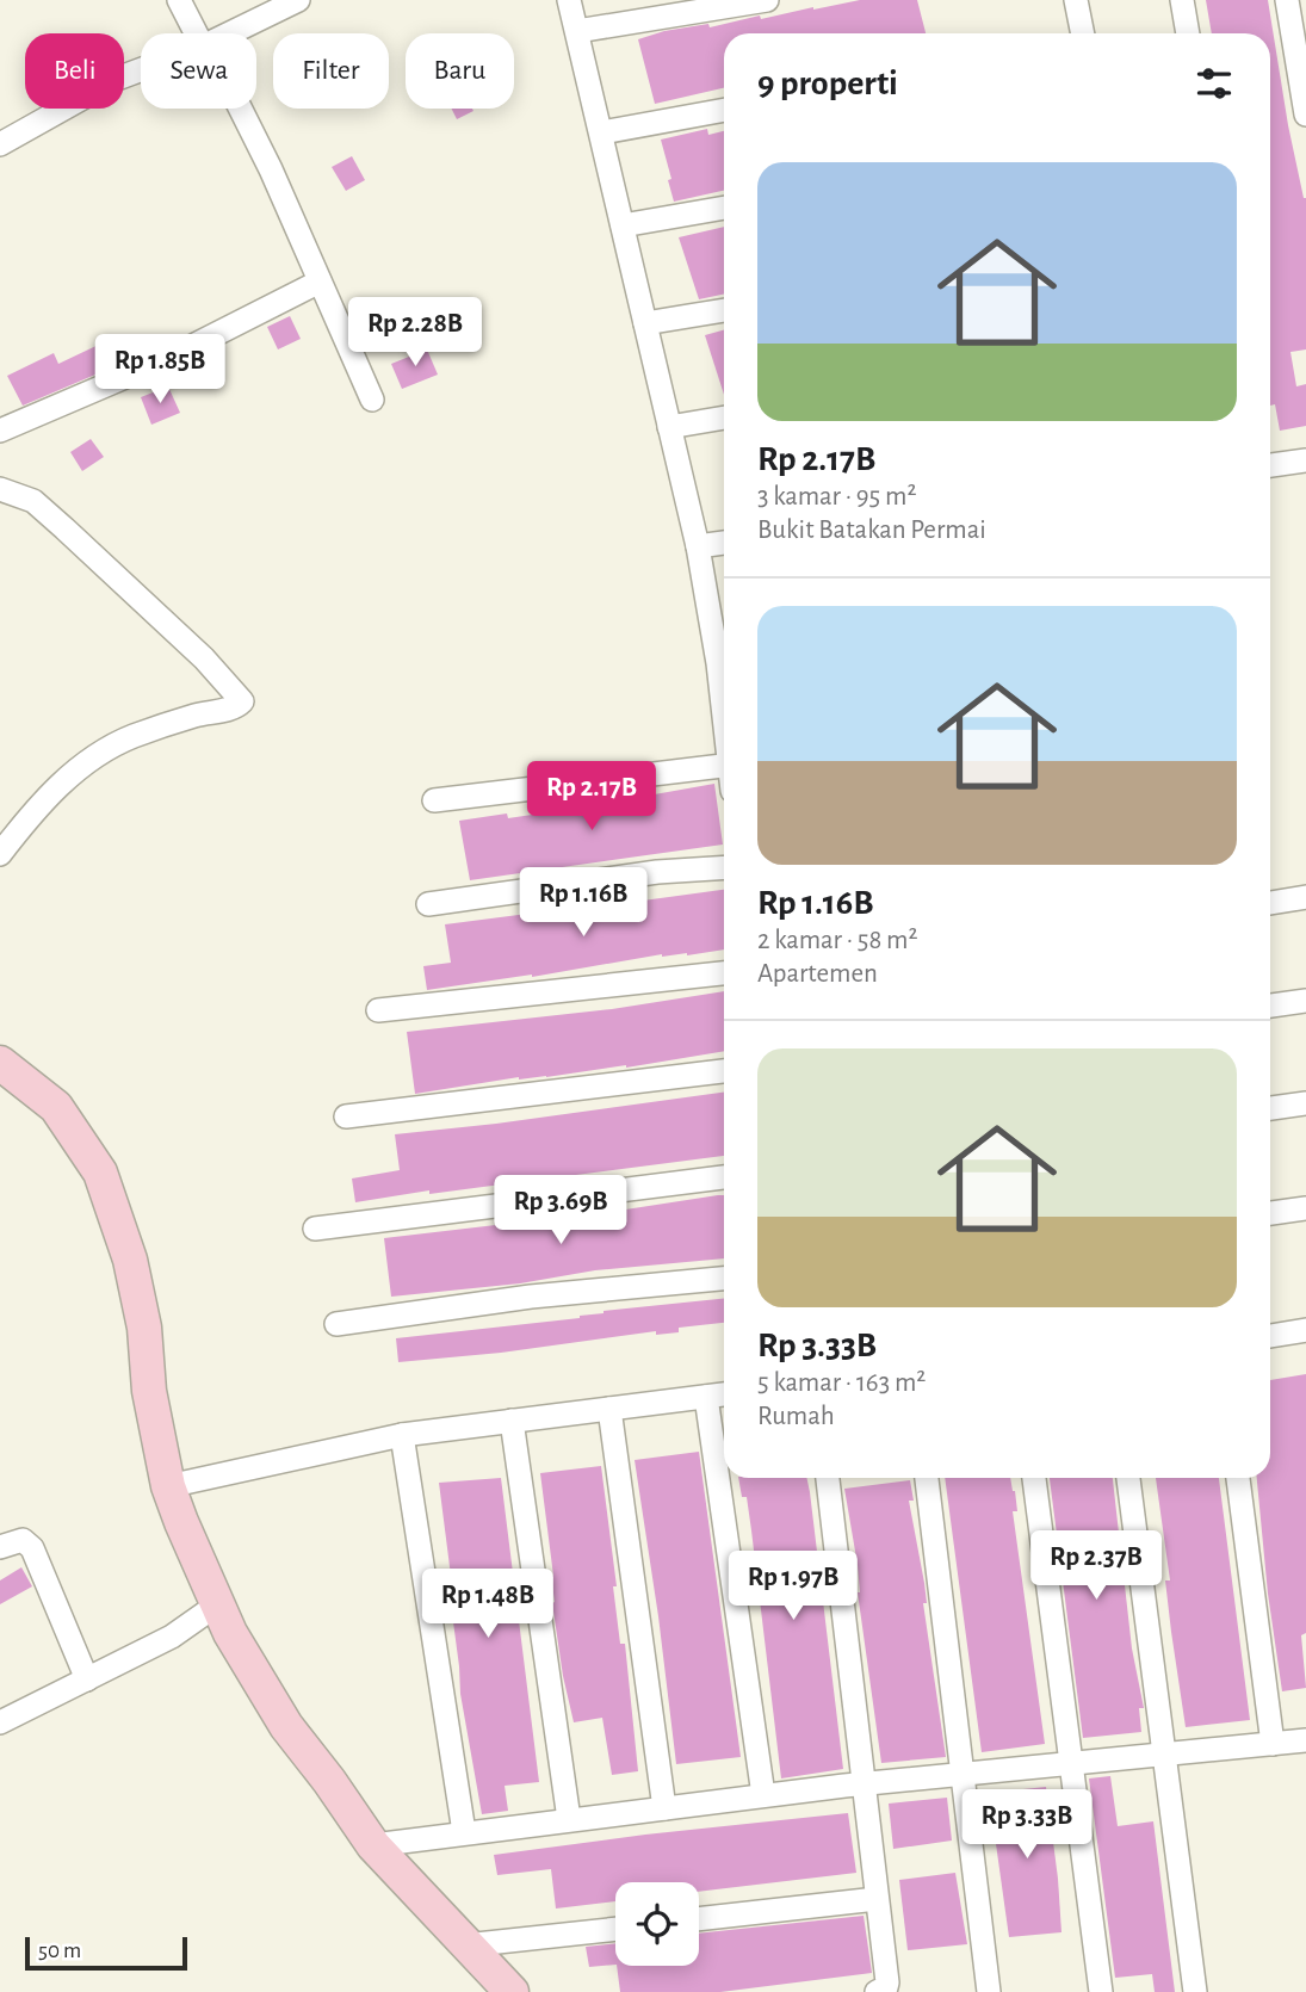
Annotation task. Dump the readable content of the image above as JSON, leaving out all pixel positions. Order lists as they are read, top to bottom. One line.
{"scale_bar":"50 m","page":{"chip":["Beli","Sewa","Filter","Baru"],"heading":"9 properti","list":[{"name":"Rp 2.17B","note":"3 kamar · 95 m² · Bukit Batakan Permai"},{"name":"Rp 1.16B","note":"2 kamar · 58 m² · Apartemen"},{"name":"Rp 3.33B","note":"5 kamar · 163 m² · Rumah"}],"price":["Rp 2.28B","Rp 1.85B","Rp 2.17B","Rp 1.16B","Rp 3.69B","Rp 2.37B","Rp 1.97B","Rp 1.48B","Rp 3.33B"],"scale":"50 m"}}
